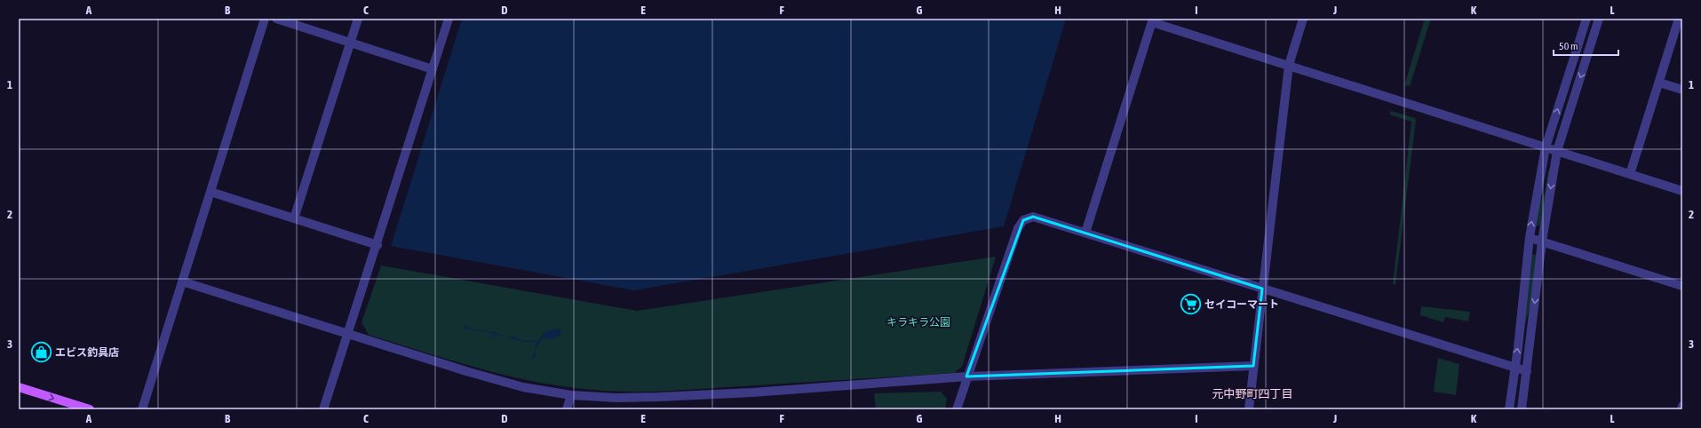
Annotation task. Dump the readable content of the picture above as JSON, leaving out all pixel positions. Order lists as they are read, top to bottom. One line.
{"districts":["元中野町四丁目"],"parks":["キラキラ公園"],"places":{"supermarket":["セイコーマート"],"shop":["エビス釣具店"]},"scale_bar":"50 m","grid":{"columns":["A","B","C","D","E","F","G","H","I","J","K","L"],"rows":["1","2","3"]}}
